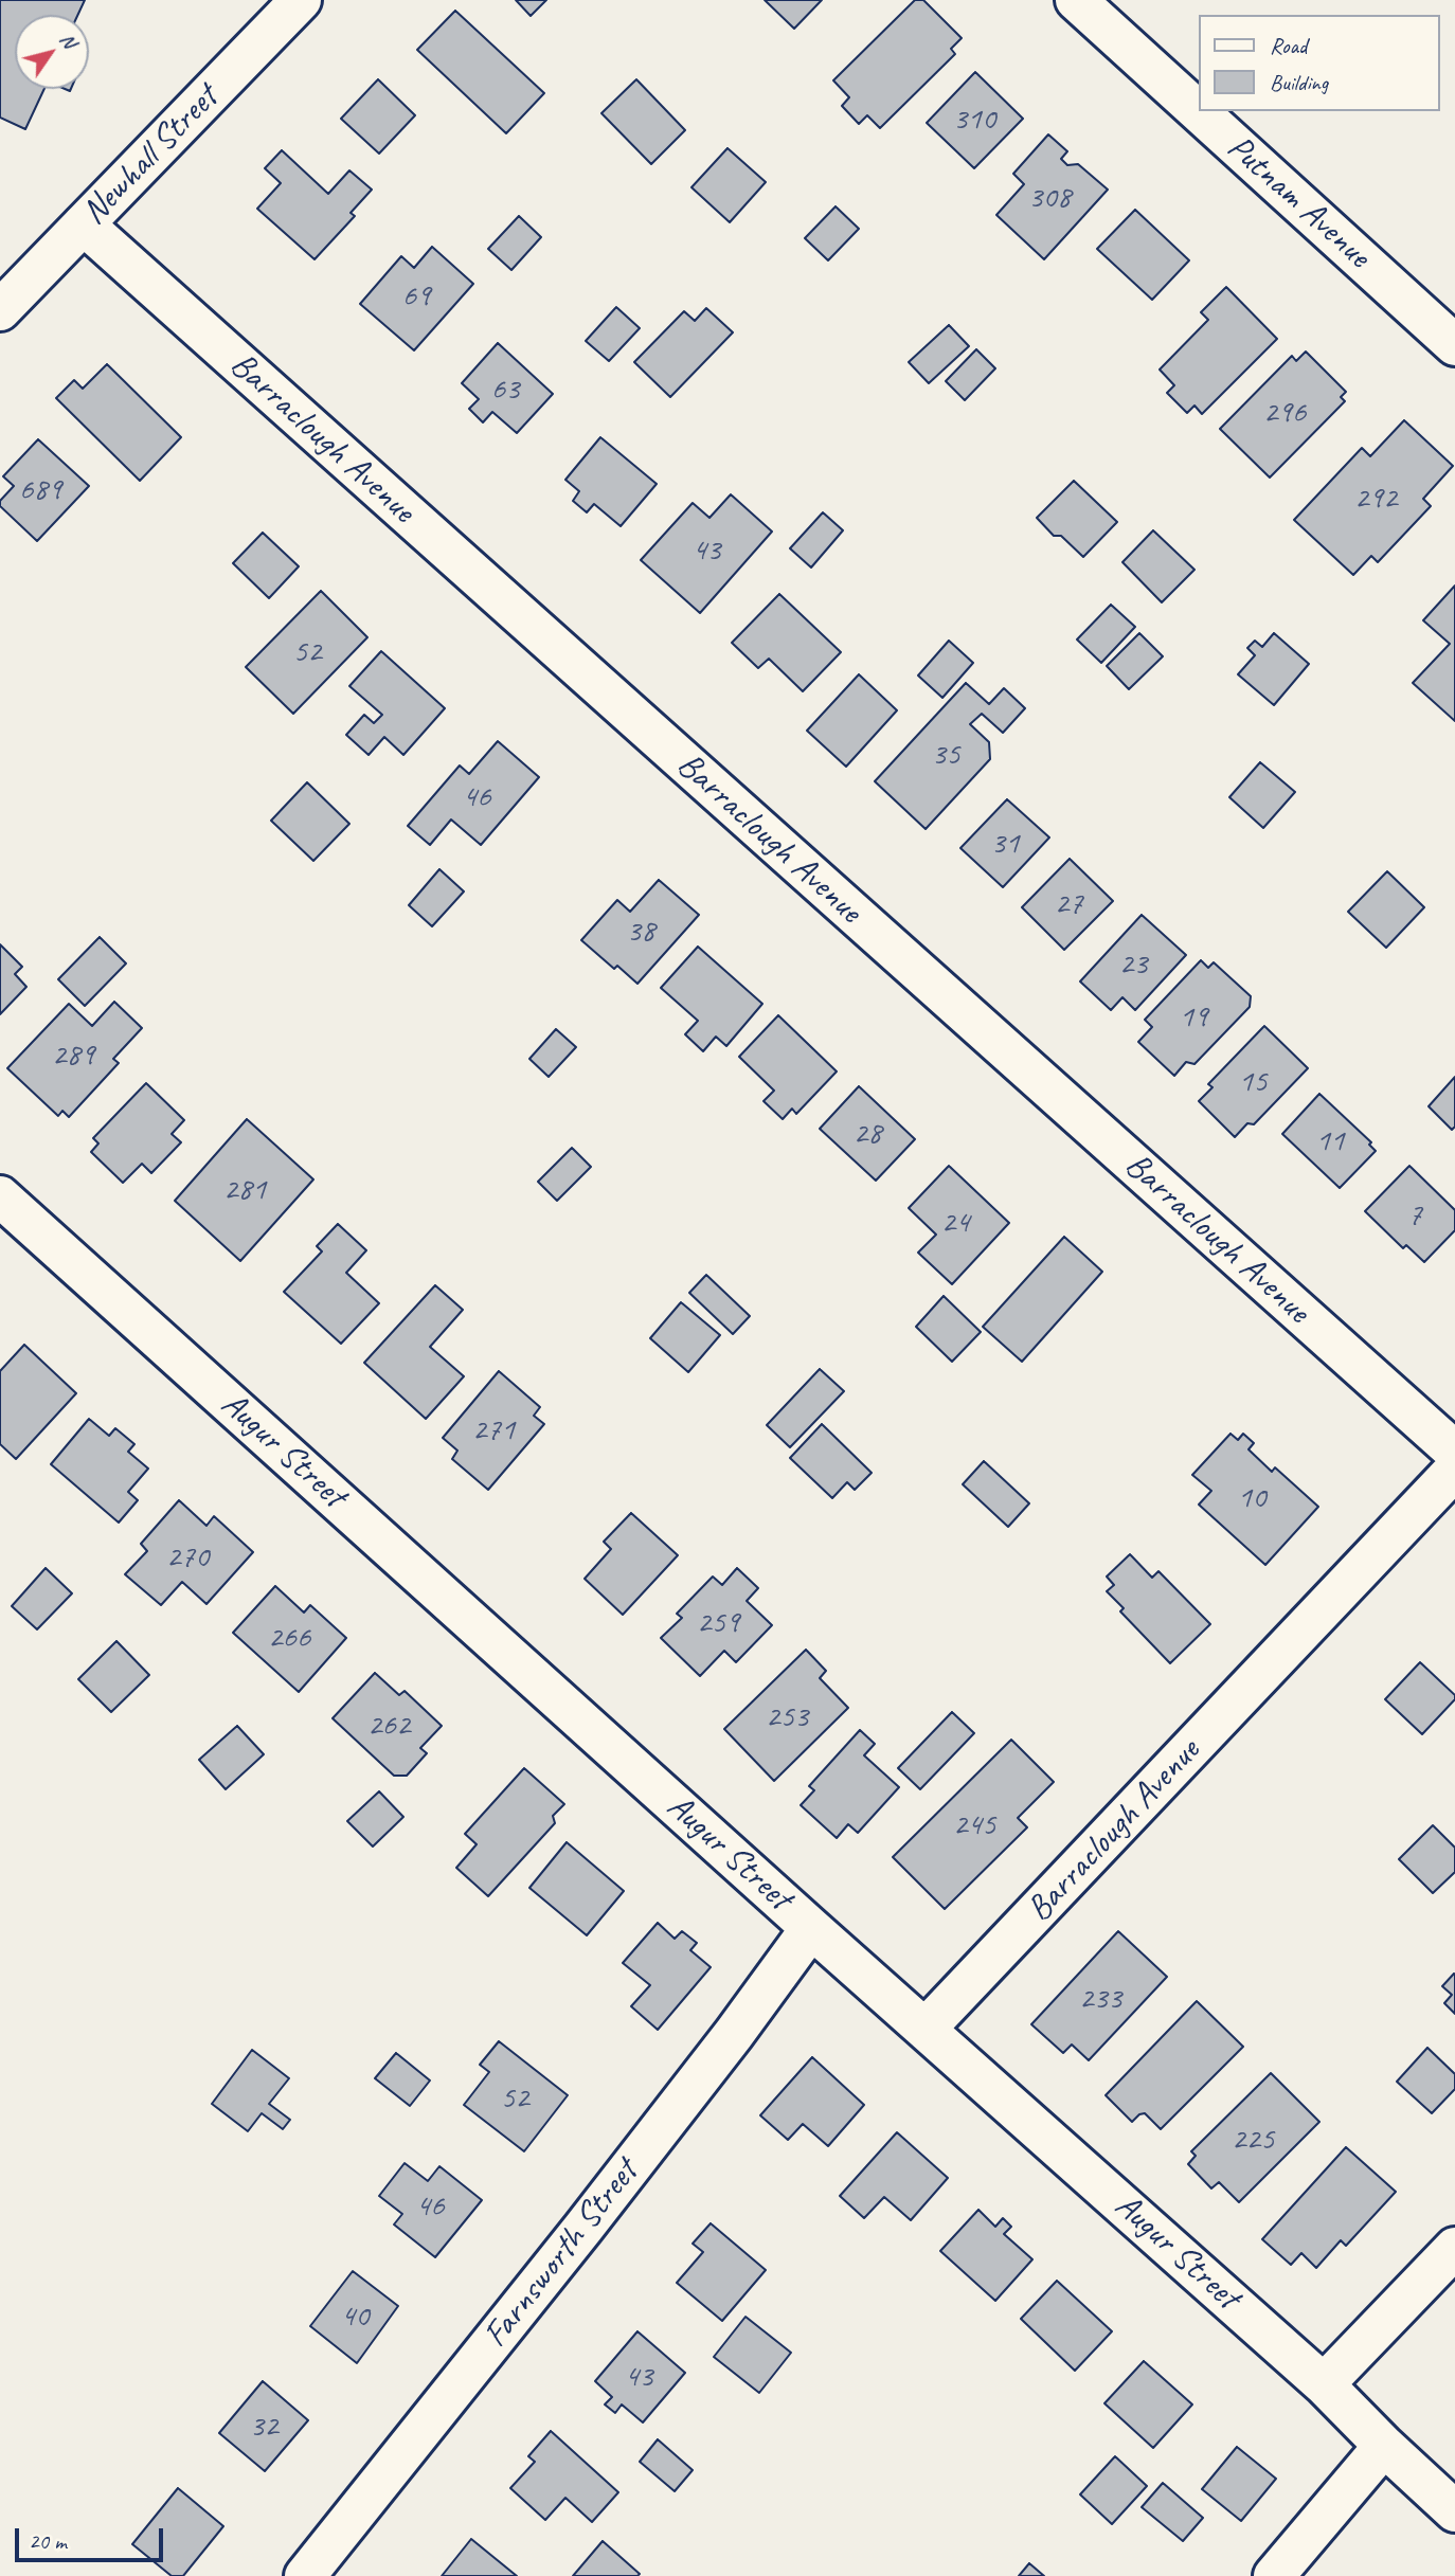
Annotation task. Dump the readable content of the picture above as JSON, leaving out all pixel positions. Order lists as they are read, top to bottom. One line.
{"streets":{"street":["Newhall Street","Putnam Avenue","Barraclough Avenue","Augur Street","Farnsworth Street"]},"crossings":[["Newhall Street","Barraclough Avenue"],["Barraclough Avenue","Augur Street"],["Augur Street","Farnsworth Street"]],"house_numbers":["310","308","69","63","296","689","292","43","52","35","46","31","27","38","23","19","289","15","28","11","281","7","24","271","10","270","259","266","253","262","245","233","52","225","46","40","43","32"],"legend":["Road","Building"],"scale_bar":"20 m","north":"top right"}
